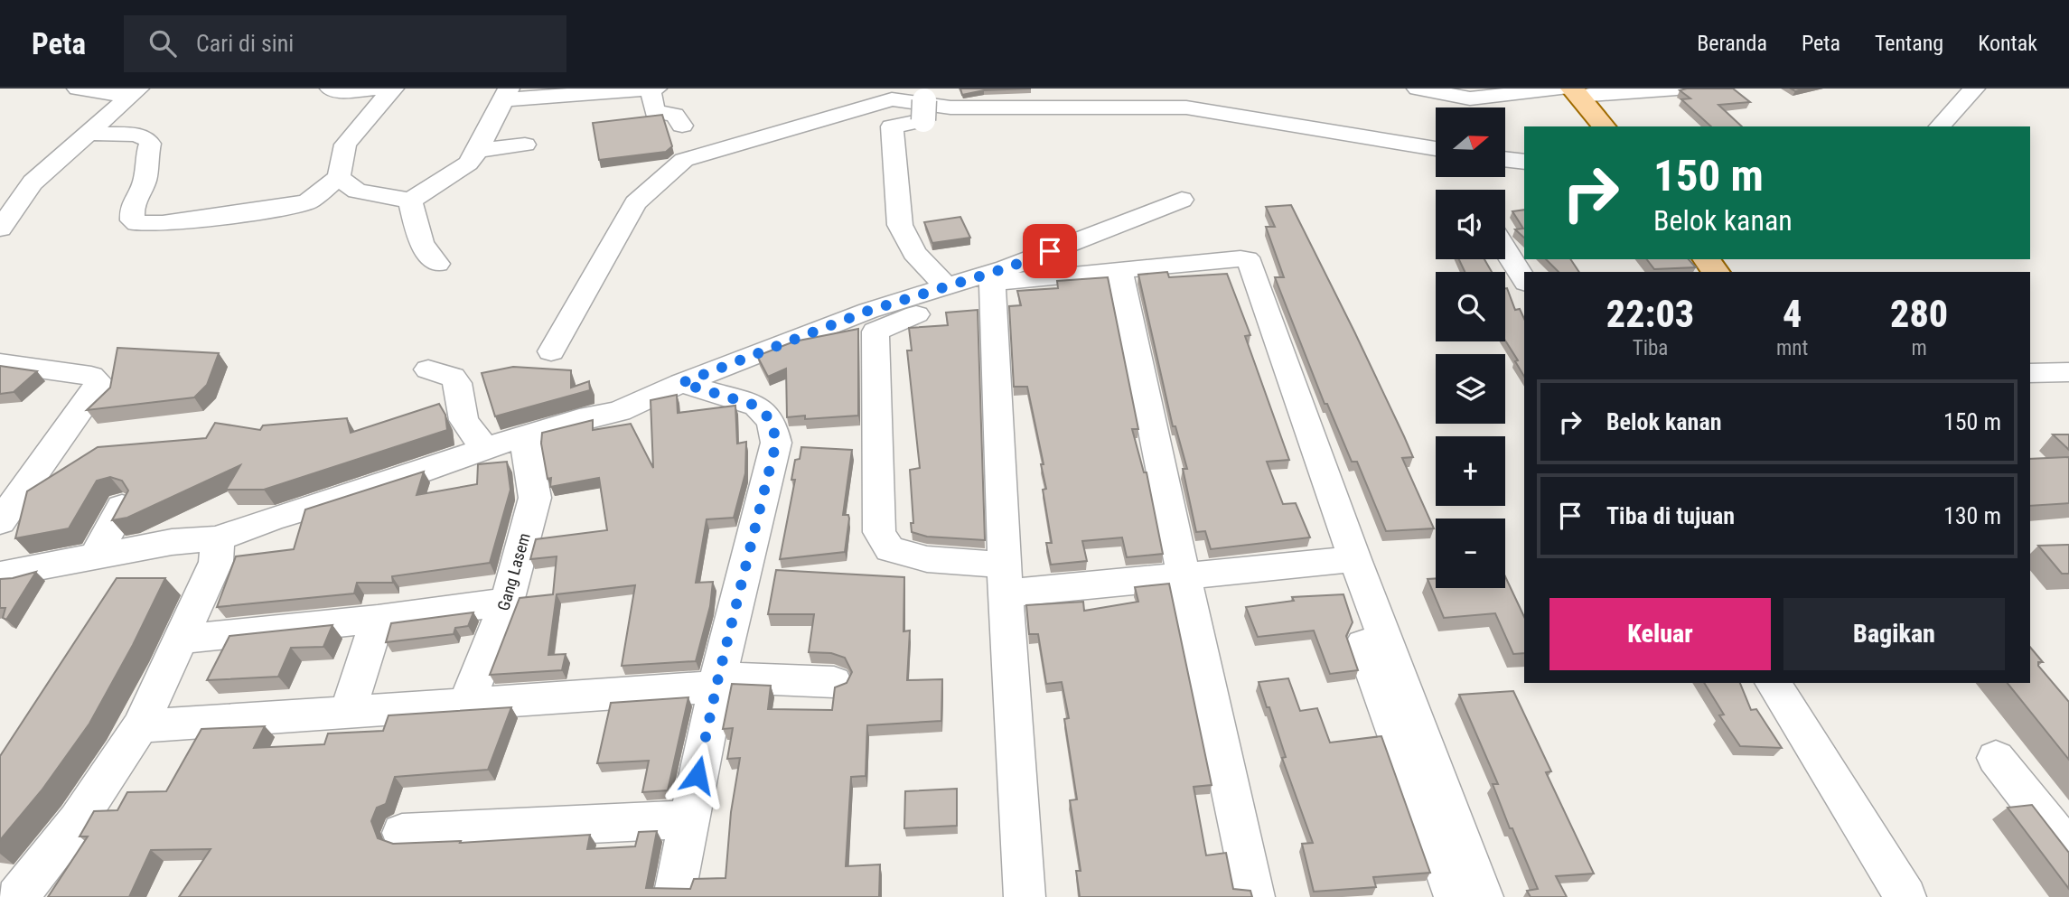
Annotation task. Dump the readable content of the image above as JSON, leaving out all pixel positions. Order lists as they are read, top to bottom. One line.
{"streets":{"street":["Gang Lasem"]},"north":"right","page":{"header":"Peta","search":"Cari di sini","nav":["Beranda","Peta","Tentang","Kontak"],"map_buttons":["+","−"],"turn":["150 m","Belok kanan"],"eta":["22:03","Tiba","4","mnt","280","m"],"list":[{"name":"Belok kanan","value":"150 m"},{"name":"Tiba di tujuan","value":"130 m"}],"buttons":["Keluar","Bagikan"]}}
